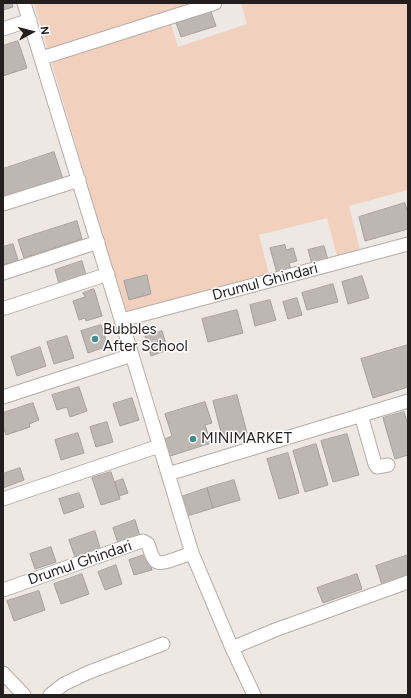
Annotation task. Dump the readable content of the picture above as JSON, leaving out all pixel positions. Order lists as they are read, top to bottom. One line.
{"streets":{"street":["Drumul Ghindari"]},"places":["Bubbles After School","MINIMARKET"],"north":"right"}
